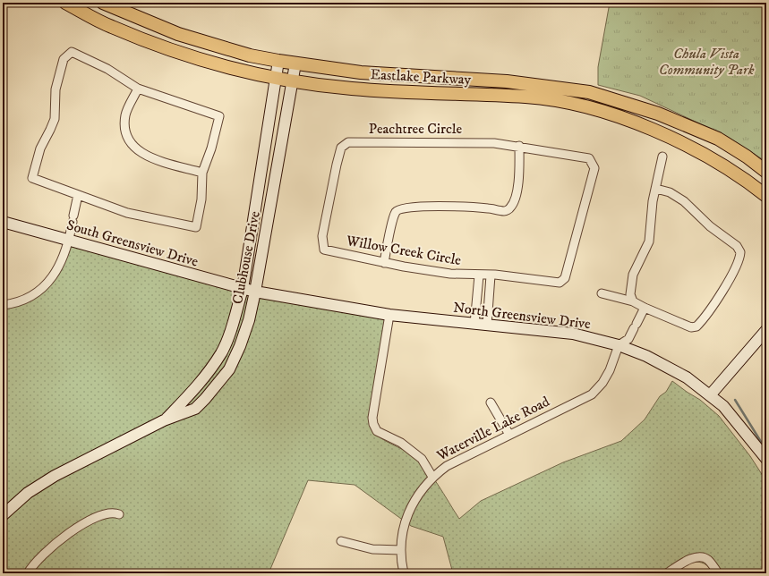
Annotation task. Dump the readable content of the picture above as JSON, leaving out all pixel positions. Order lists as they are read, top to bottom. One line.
{"streets":{"main road":["Eastlake Parkway"],"street":["Peachtree Circle","South Greensview Drive","Willow Creek Circle","Clubhouse Drive","North Greensview Drive","Waterville Lake Road"]},"crossings":[["Eastlake Parkway","Clubhouse Drive"],["Peachtree Circle","Willow Creek Circle"],["South Greensview Drive","Clubhouse Drive"],["South Greensview Drive","North Greensview Drive"],["Willow Creek Circle","North Greensview Drive"],["Clubhouse Drive","North Greensview Drive"],["North Greensview Drive","Waterville Lake Road"]],"parks":["Chula Vista Community Park"]}
